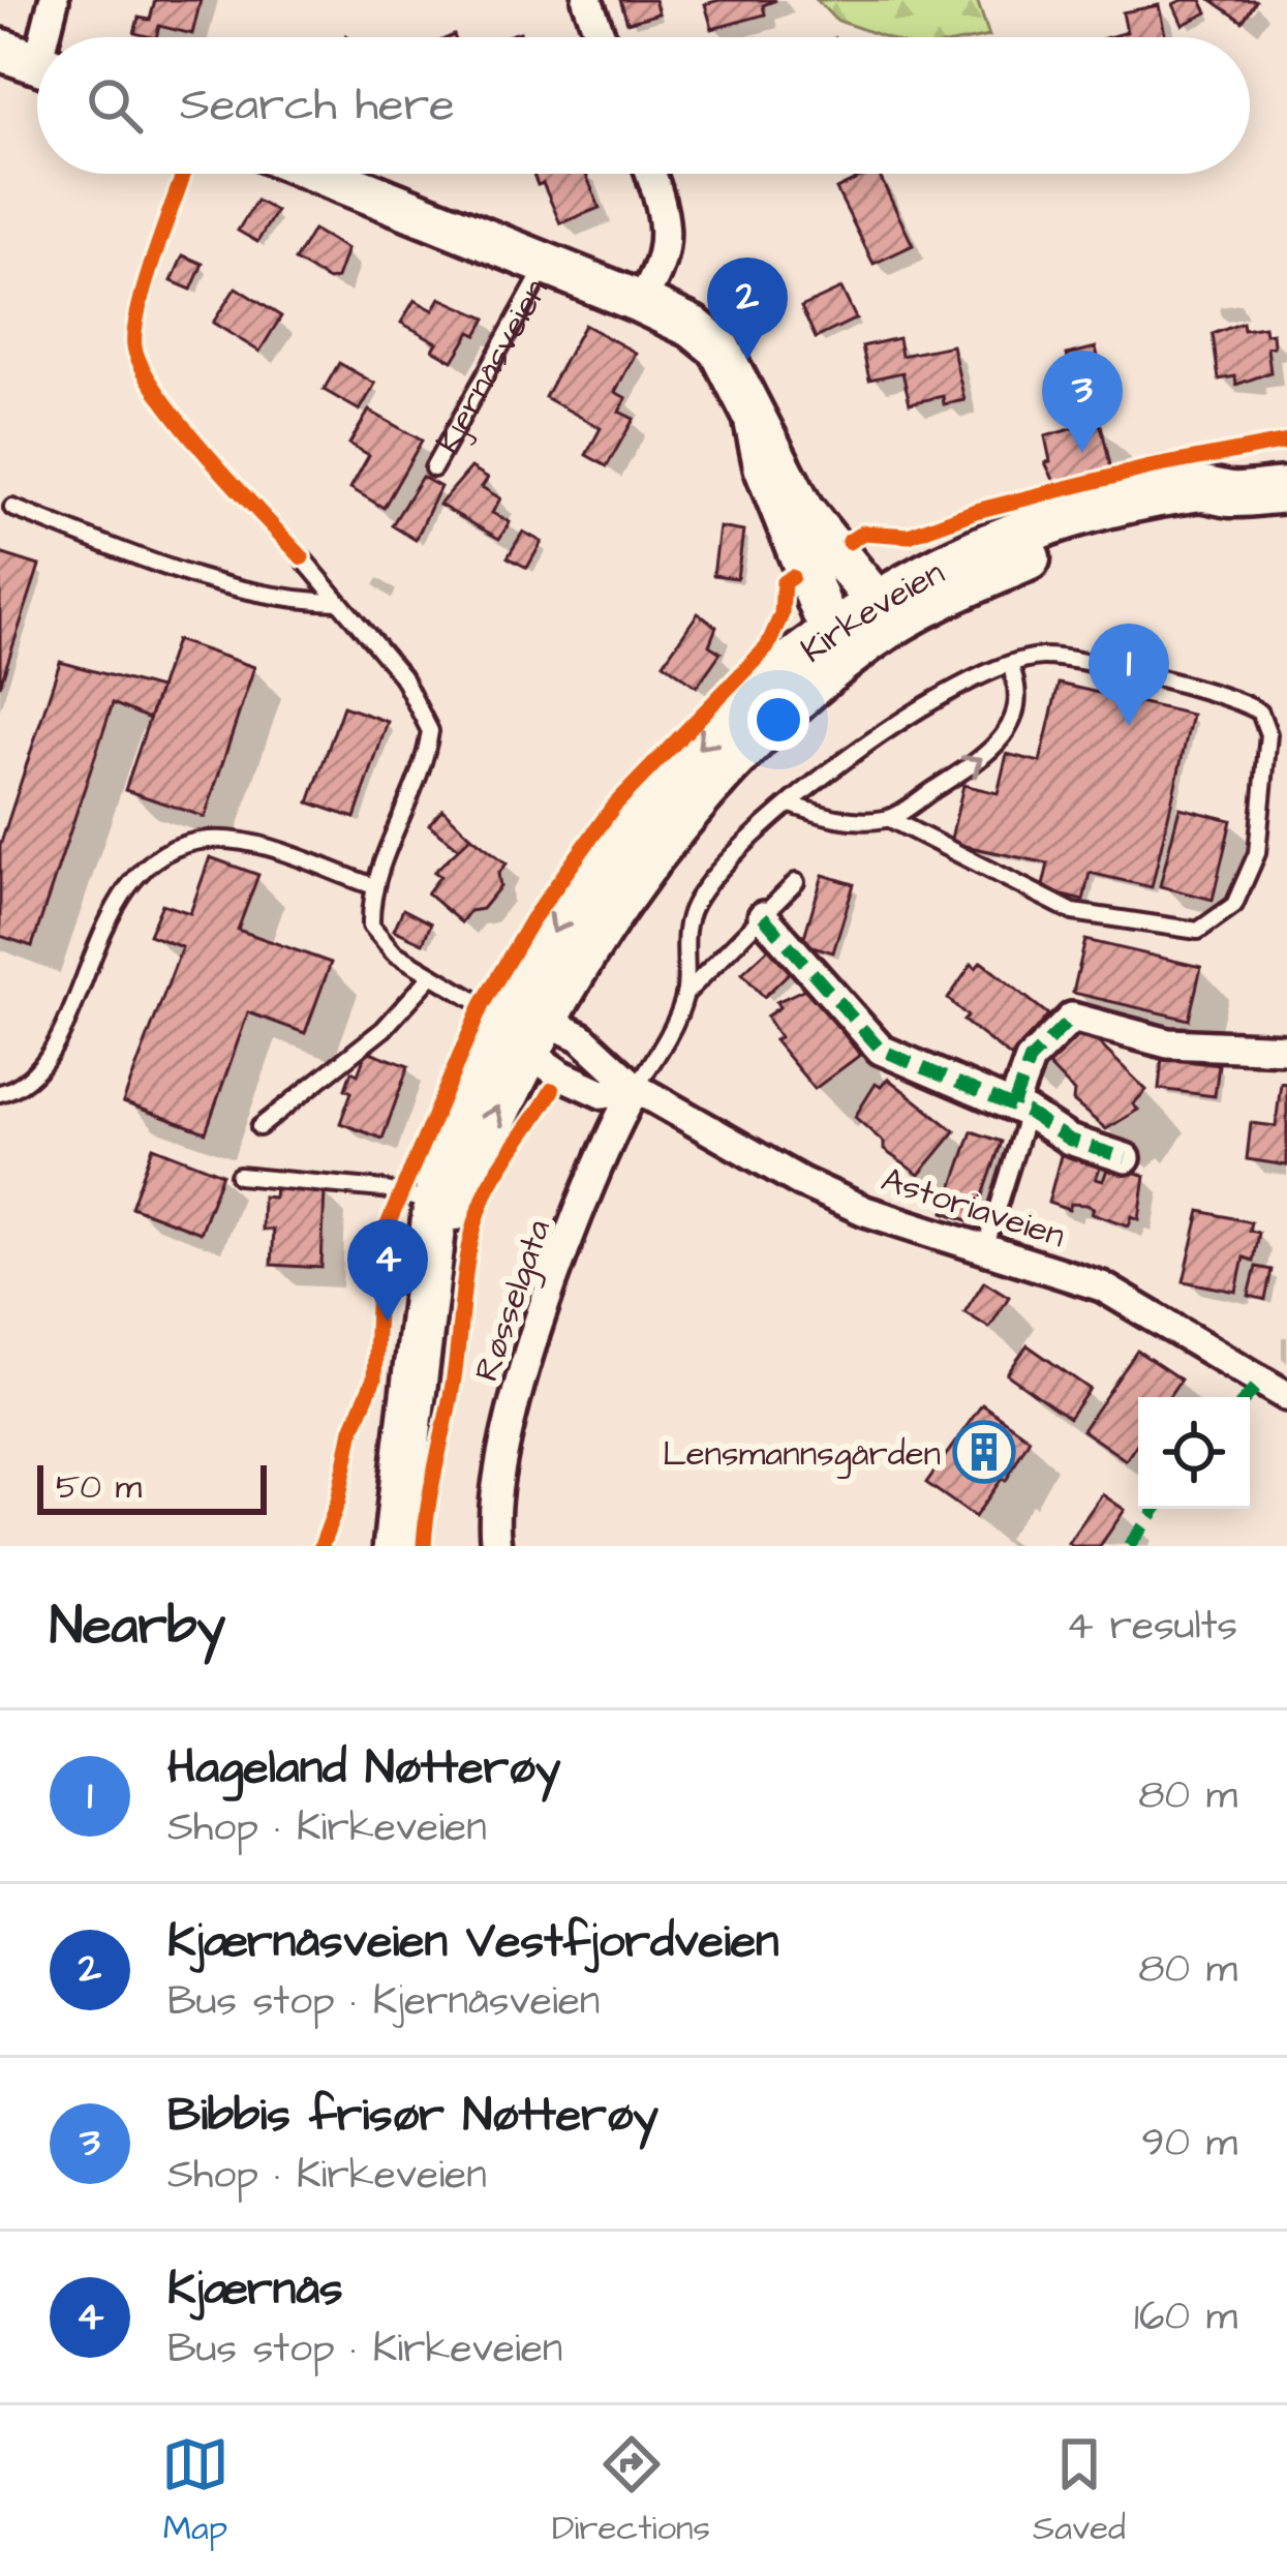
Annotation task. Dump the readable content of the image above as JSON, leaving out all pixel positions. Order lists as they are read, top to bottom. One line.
{"streets":{"main road":["Kjernåsveien","Kirkeveien"],"street":["Astoriaveien","Røsselgata"]},"crossings":[["Kjernåsveien","Kirkeveien"],["Kirkeveien","Astoriaveien"],["Astoriaveien","Røsselgata"]],"places":{"building":["Lensmannsgården"]},"scale_bar":"50 m","page":{"search":"Search here","pins":["2","3","1","4"],"scale":"50 m","heading":["Nearby","4 results"],"list":[{"mark":"1","name":"Hageland Nøtterøy","note":"Shop · Kirkeveien","value":"80 m"},{"mark":"2","name":"Kjærnåsveien Vestfjordveien","note":"Bus stop · Kjernåsveien","value":"80 m"},{"mark":"3","name":"Bibbis frisør Nøtterøy","note":"Shop · Kirkeveien","value":"90 m"},{"mark":"4","name":"Kjærnås","note":"Bus stop · Kirkeveien","value":"160 m"}],"nav":["Map","Directions","Saved"]}}
